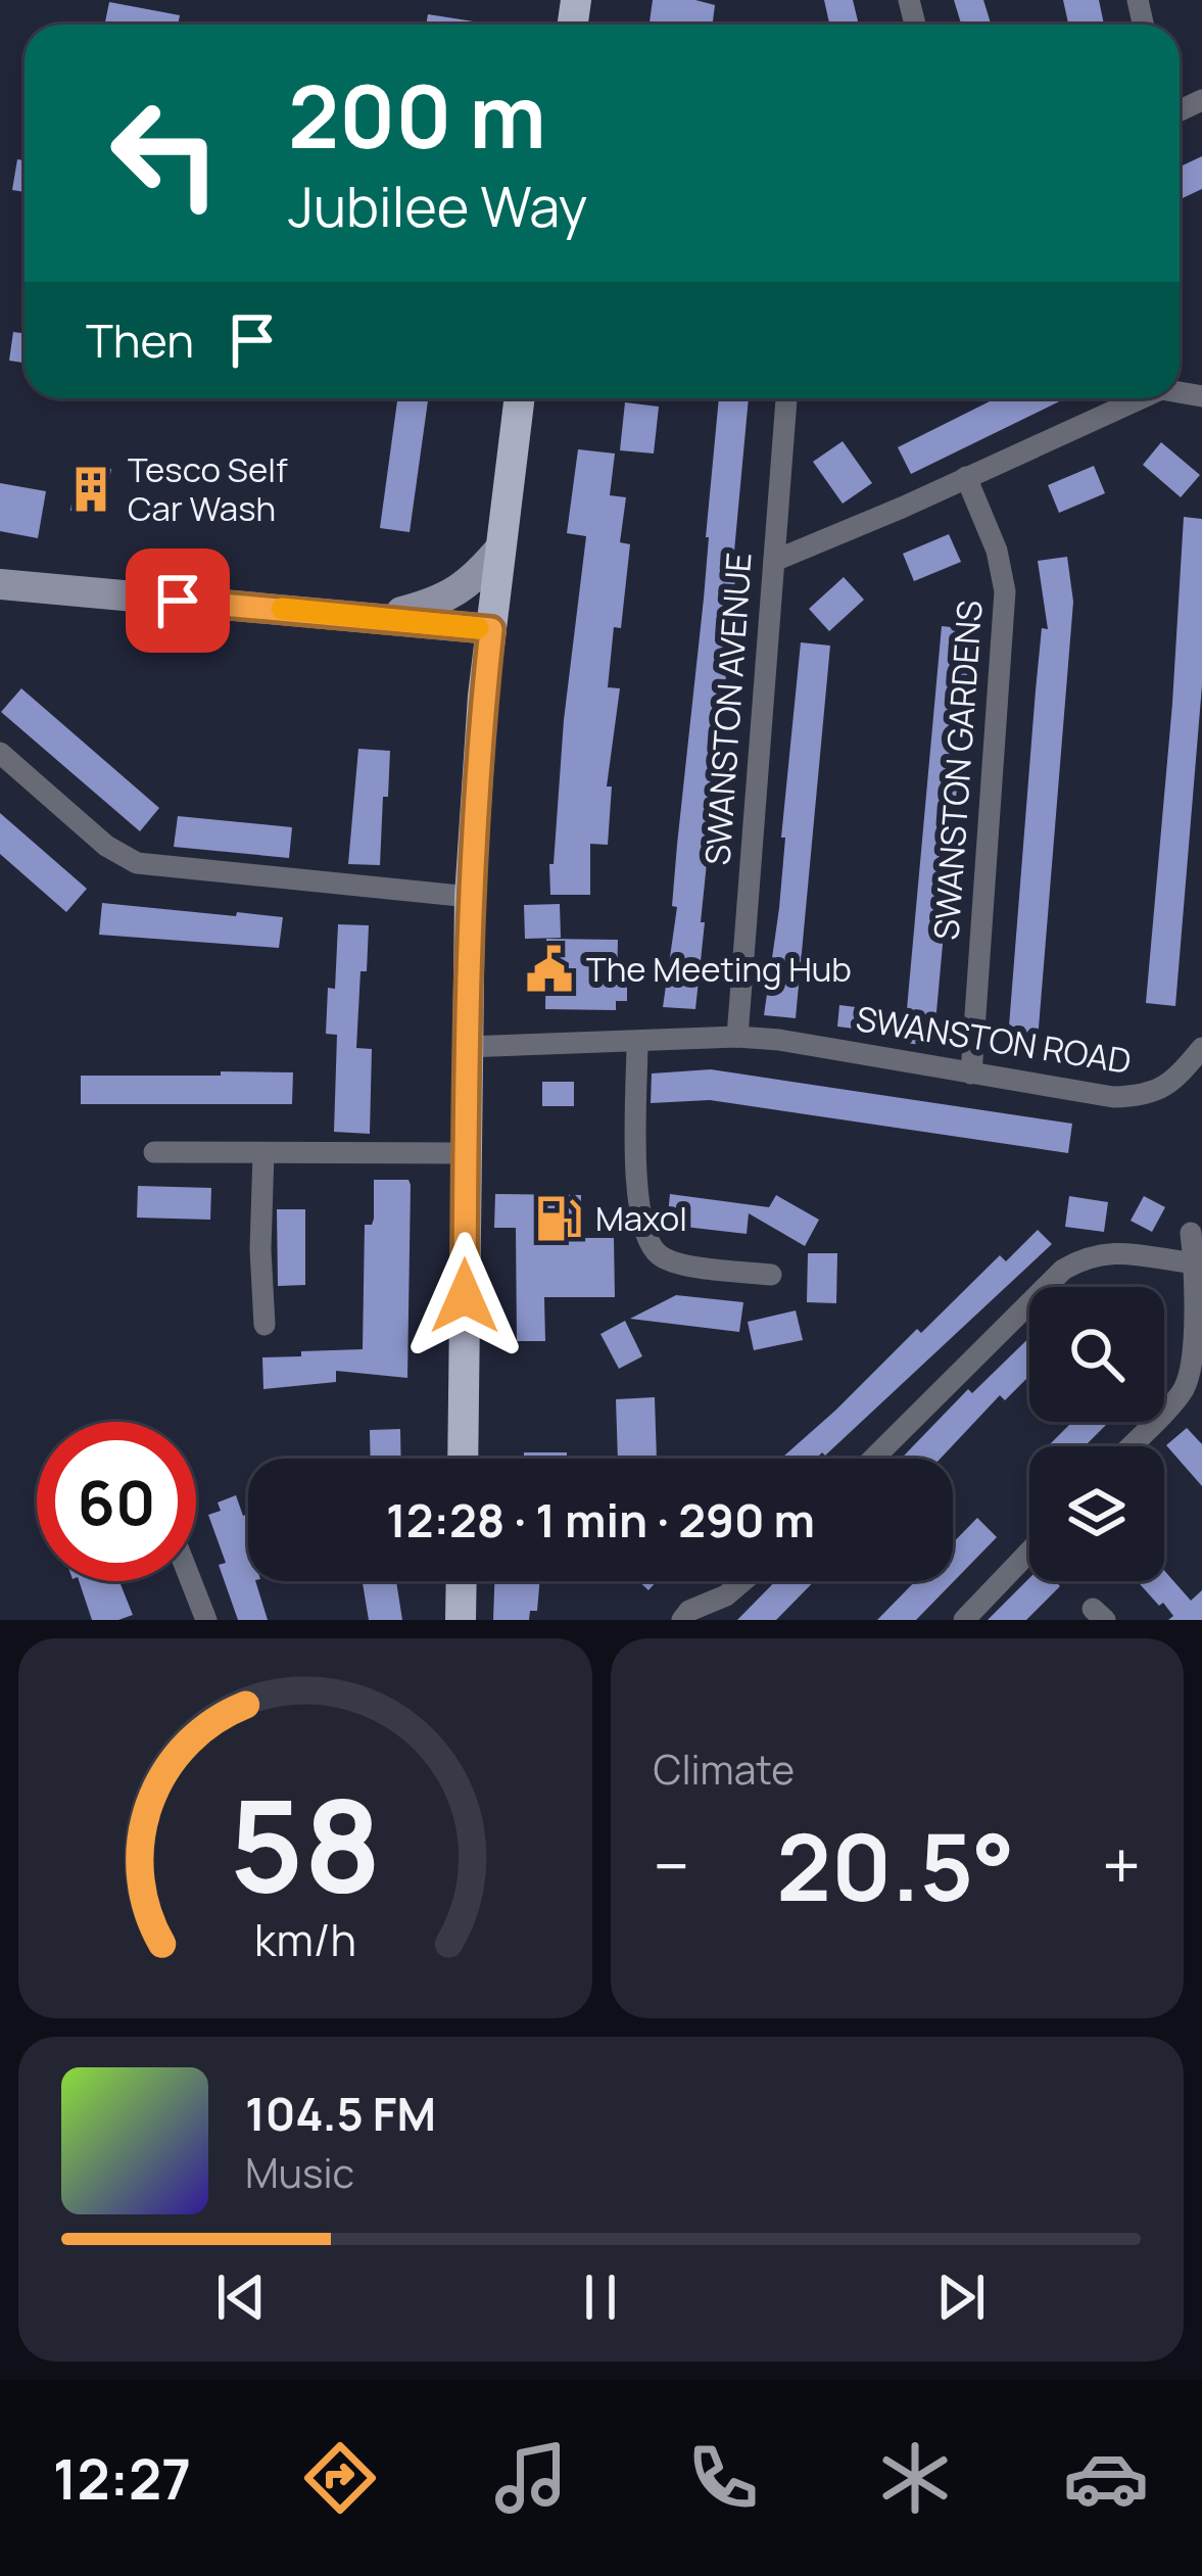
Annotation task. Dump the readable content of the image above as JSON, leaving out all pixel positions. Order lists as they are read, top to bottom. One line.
{"streets":{"street":["SWANSTON AVENUE","SWANSTON GARDENS","SWANSTON ROAD"]},"crossings":[["SWANSTON AVENUE","SWANSTON ROAD"],["SWANSTON GARDENS","SWANSTON ROAD"]],"places":{"building":["Tesco Self Car Wash"],"public building":["The Meeting Hub"],"fuel station":["Maxol"]},"page":{"turn":["200 m","Jubilee Way"],"then":"Then","limit":"60","trip":"12:28 · 1 min · 290 m","tile":"Climate","heat":["−","20.5°","+"],"song":["104.5 FM","Music"],"tabs":"12:27","gauge":["58","km/h"]}}
